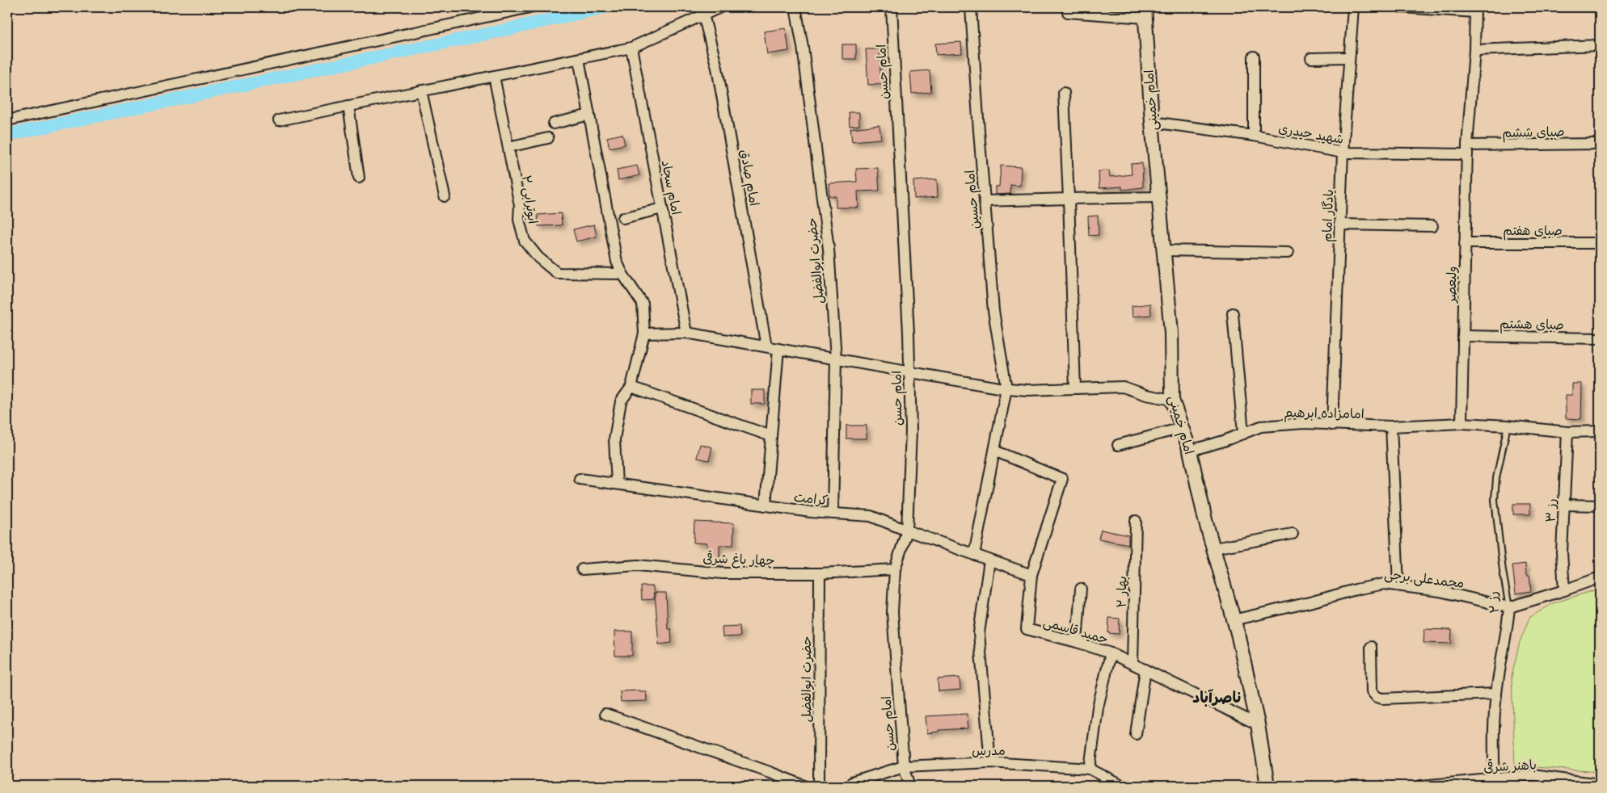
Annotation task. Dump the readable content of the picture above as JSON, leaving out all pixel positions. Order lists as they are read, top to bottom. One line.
{"streets":{"street":["امام حسن","امام خمینی","صبای ششم","شهید حیدری","امام صادق","امام سجاد","ابوترابی ۲","امام حسین","یادگار امام","صبای هفتم","حضرت ابوالفضل","ولیعصر","صبای هشتم","امامزاده ابرهیم","کرامت","رز ۳","چهار باغ شرقی","محمدعلی برجی","بهار ۲","رز ۲","حمید قاسمی","مدرس","باهنر شرقی"]},"crossings":[["امام حسن","کرامت"],["امام حسن","چهار باغ شرقی"],["امام حسن","مدرس"],["امام خمینی","شهید حیدری"],["امام خمینی","امامزاده ابرهیم"],["امام خمینی","محمدعلی برجی"],["امام خمینی","حمید قاسمی"],["صبای ششم","شهید حیدری"],["صبای ششم","ولیعصر"],["شهید حیدری","یادگار امام"],["شهید حیدری","ولیعصر"],["یادگار امام","امامزاده ابرهیم"],["صبای هفتم","ولیعصر"],["حضرت ابوالفضل","کرامت"],["حضرت ابوالفضل","چهار باغ شرقی"],["ولیعصر","صبای هشتم"],["ولیعصر","امامزاده ابرهیم"],["کرامت","حمید قاسمی"],["محمدعلی برجی","رز ۲"],["بهار ۲","حمید قاسمی"],["رز ۲","باهنر شرقی"]],"districts":["ناصرآباد"]}
